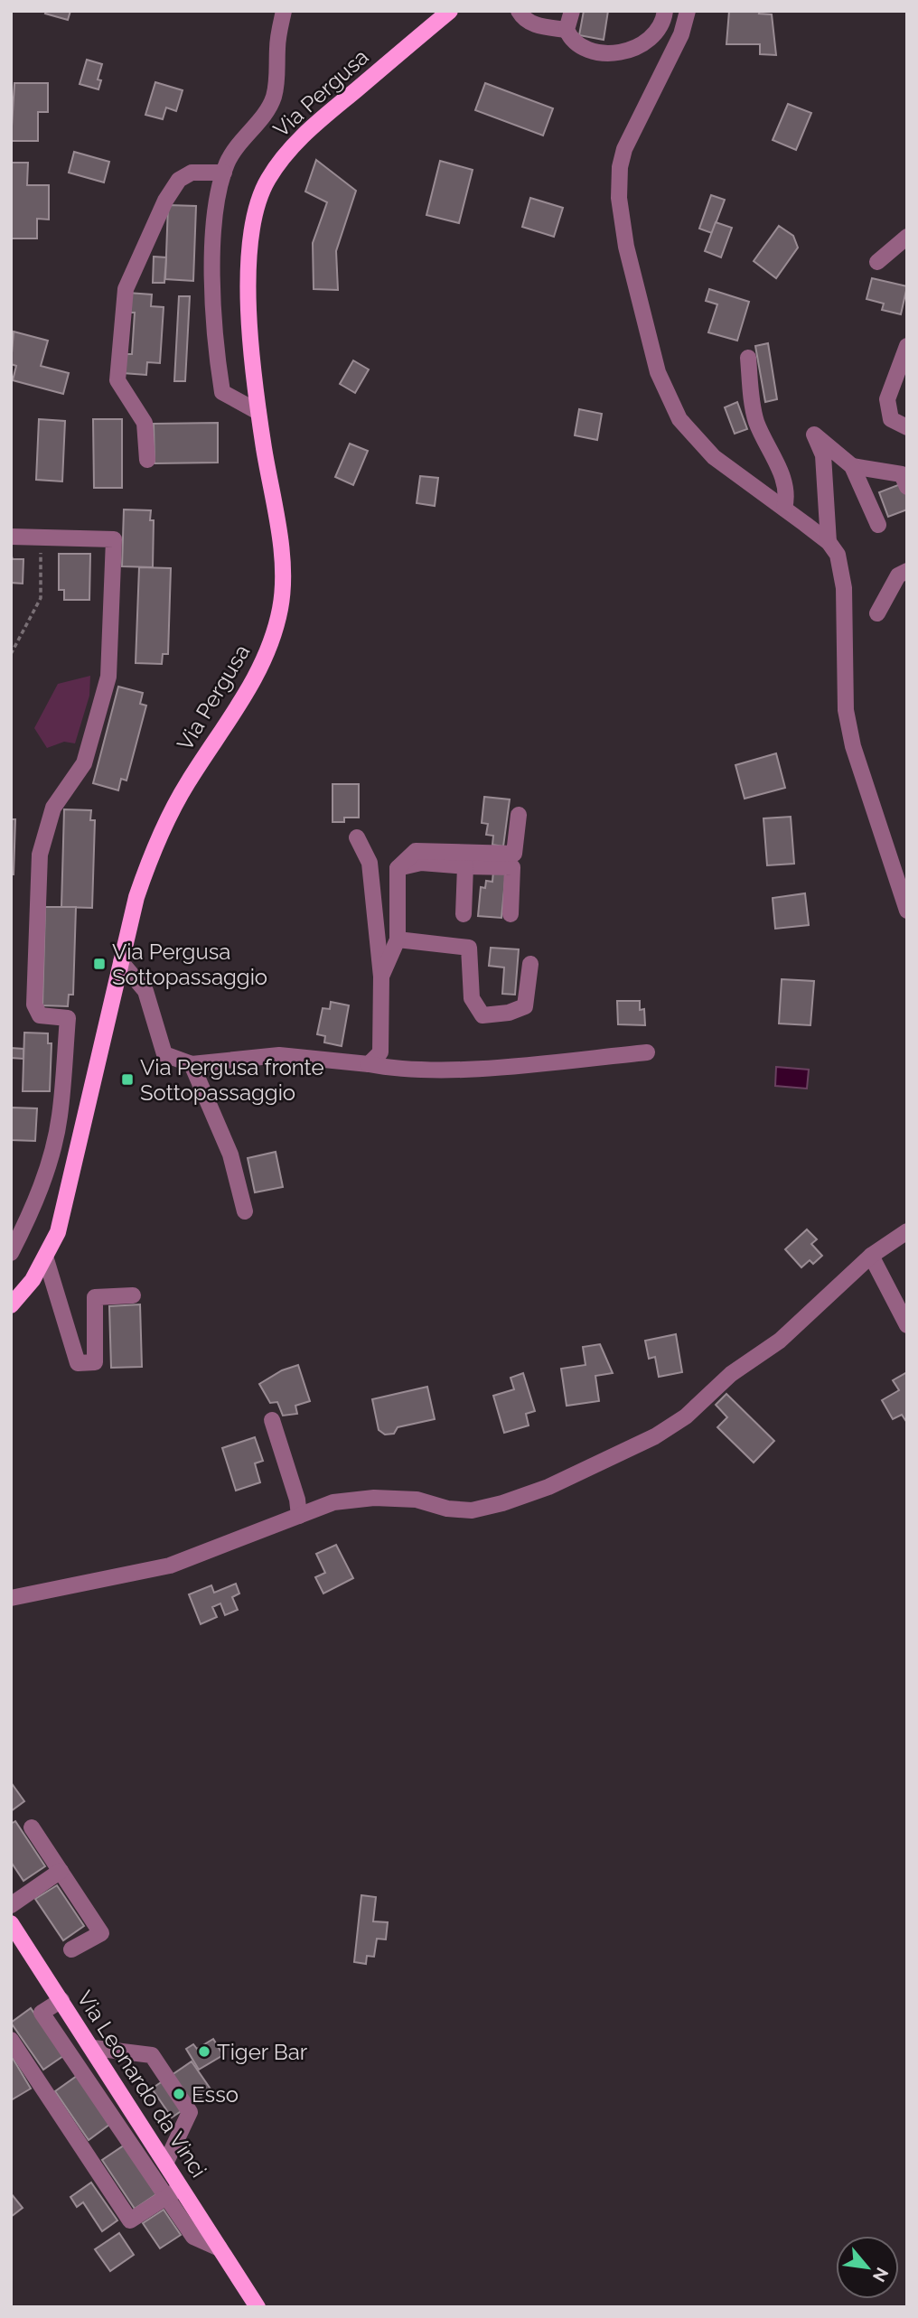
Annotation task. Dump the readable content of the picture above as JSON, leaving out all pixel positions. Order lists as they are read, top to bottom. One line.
{"streets":{"main road":["Via Pergusa","Via Leonardo da Vinci"]},"places":{"transit":["Via Pergusa Sottopassaggio","Via Pergusa fronte Sottopassaggio"],"other":["Tiger Bar","Esso"]},"north":"bottom right"}
